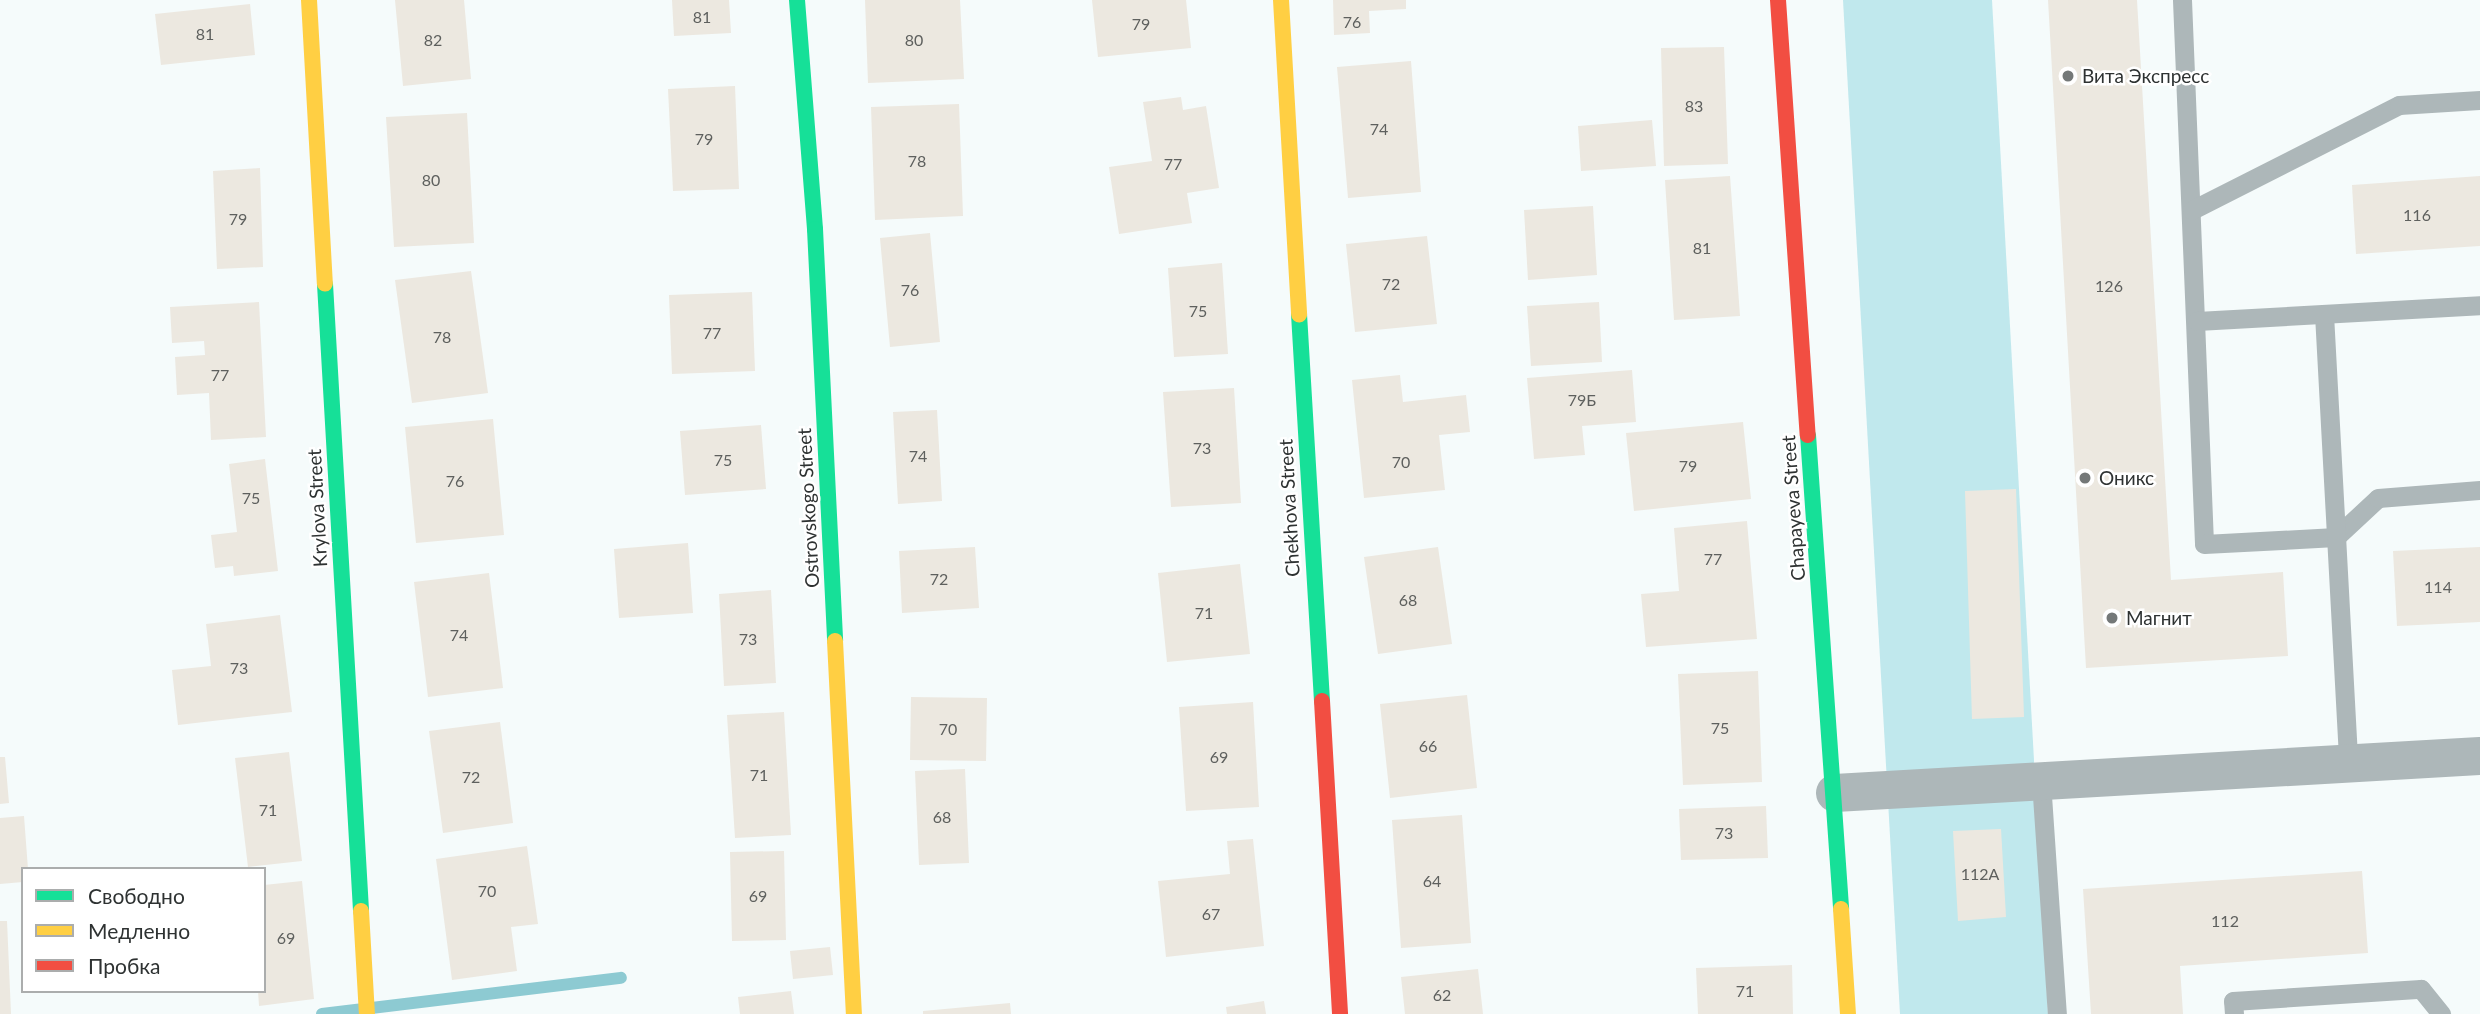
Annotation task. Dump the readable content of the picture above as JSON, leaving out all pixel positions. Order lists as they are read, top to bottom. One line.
{"streets":{"street":["Krylova Street","Ostrovskogo Street","Chekhova Street","Chapayeva Street"]},"places":["Вита Экспресс","Оникс","Магнит"],"house_numbers":["81","76","79","81","82","80","83","74","79","78","77","80","116","79","81","72","126","76","75","77","78","77","79Б","73","74","75","70","79","76","75","77","72","114","68","71","74","73","73","75","70","66","69","71","72","71","68","73","112А","64","70","69","67","112","69","71","62"],"legend":["Свободно","Медленно","Пробка"]}
